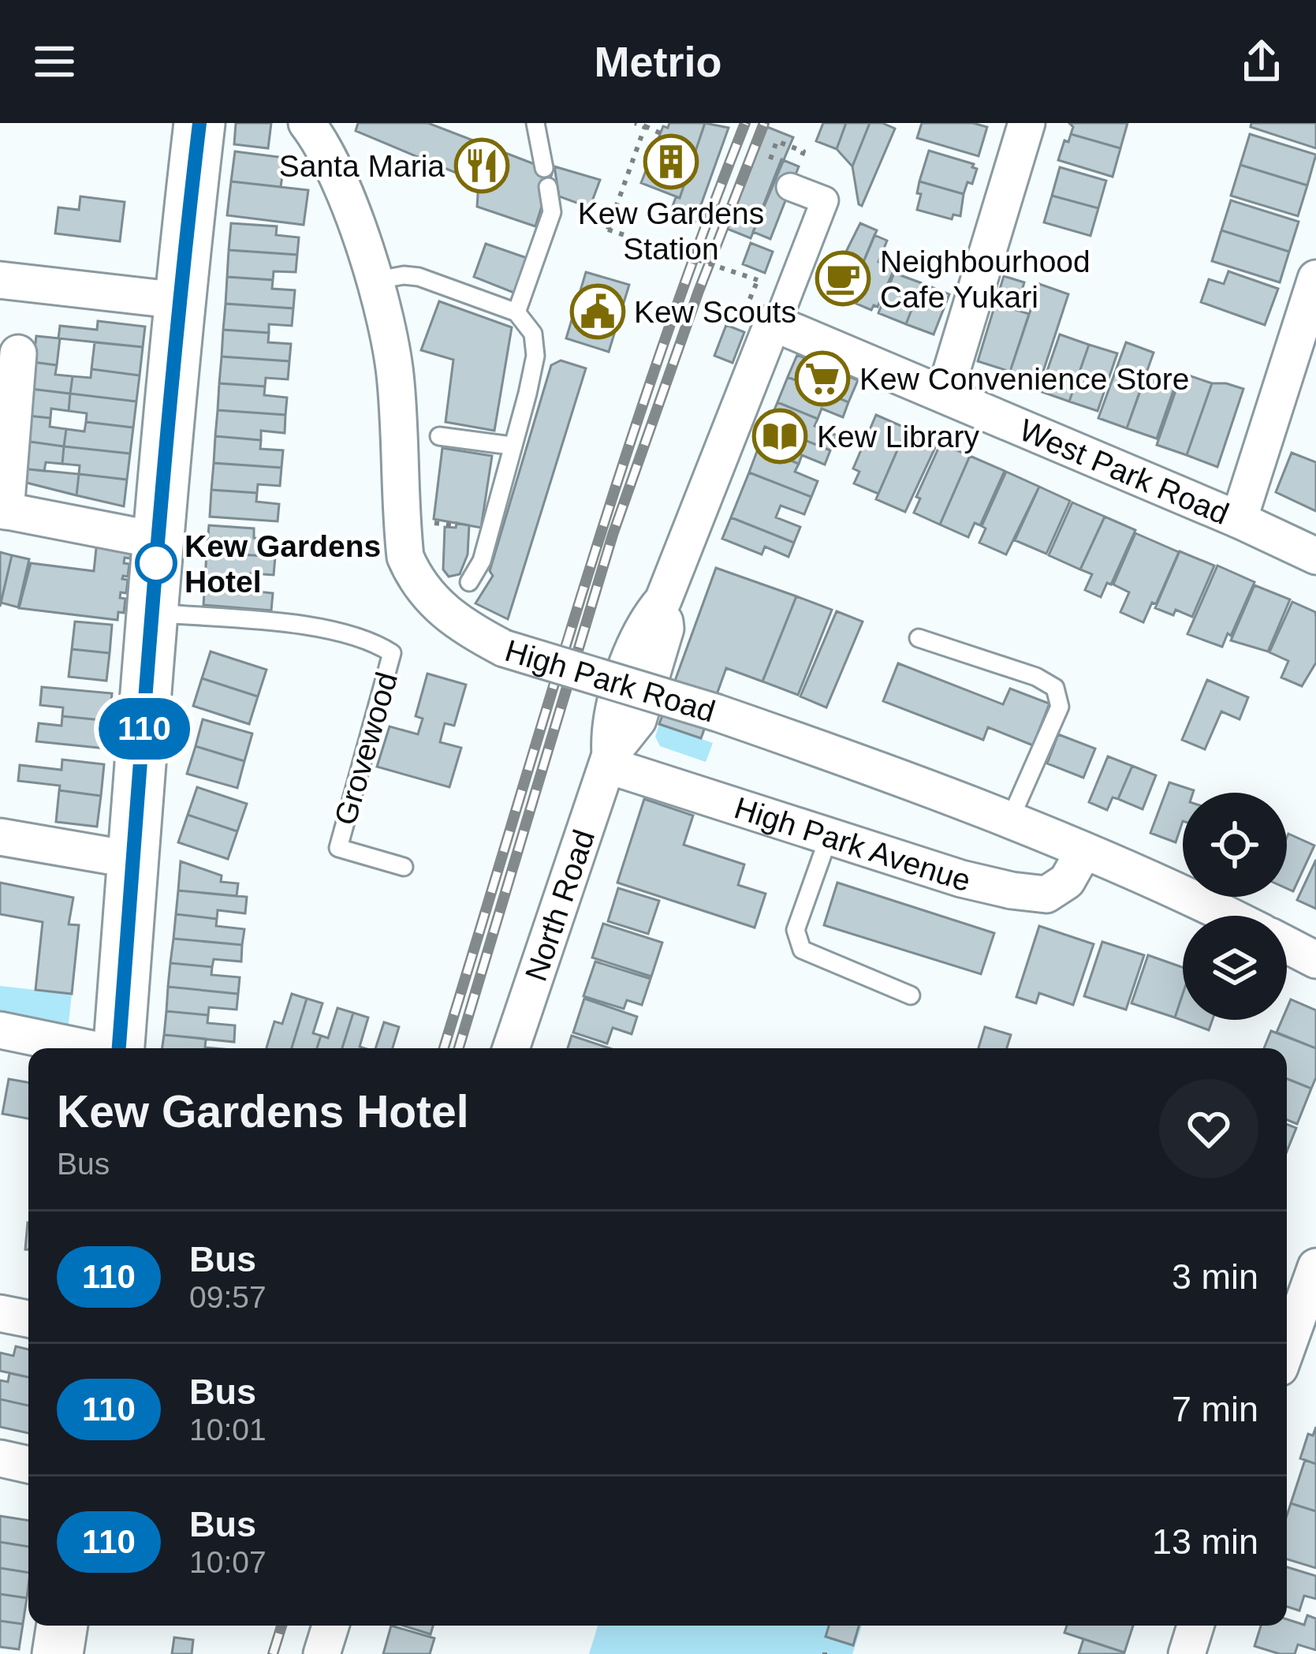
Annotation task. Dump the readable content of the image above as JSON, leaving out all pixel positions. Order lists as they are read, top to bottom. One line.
{"streets":{"street":["West Park Road","High Park Road","High Park Avenue","North Road"],"lane":["Grovewood"]},"crossings":[["West Park Road","North Road"],["High Park Road","High Park Avenue"],["High Park Avenue","North Road"]],"places":{"building":["Kew Gardens Station"],"restaurant":["Santa Maria"],"cafe":["Neighbourhood Cafe Yukari"],"public building":["Kew Scouts"],"supermarket":["Kew Convenience Store"],"library":["Kew Library"],"other":["Kew Gardens Hotel"]},"lines":["bus line 110"],"page":{"header":"Metrio","on_map":"110","heading":["Kew Gardens Hotel","Bus"],"list":[{"mark":"110","name":"Bus","note":"09:57","value":"3 min"},{"mark":"110","name":"Bus","note":"10:01","value":"7 min"},{"mark":"110","name":"Bus","note":"10:07","value":"13 min"}]}}
